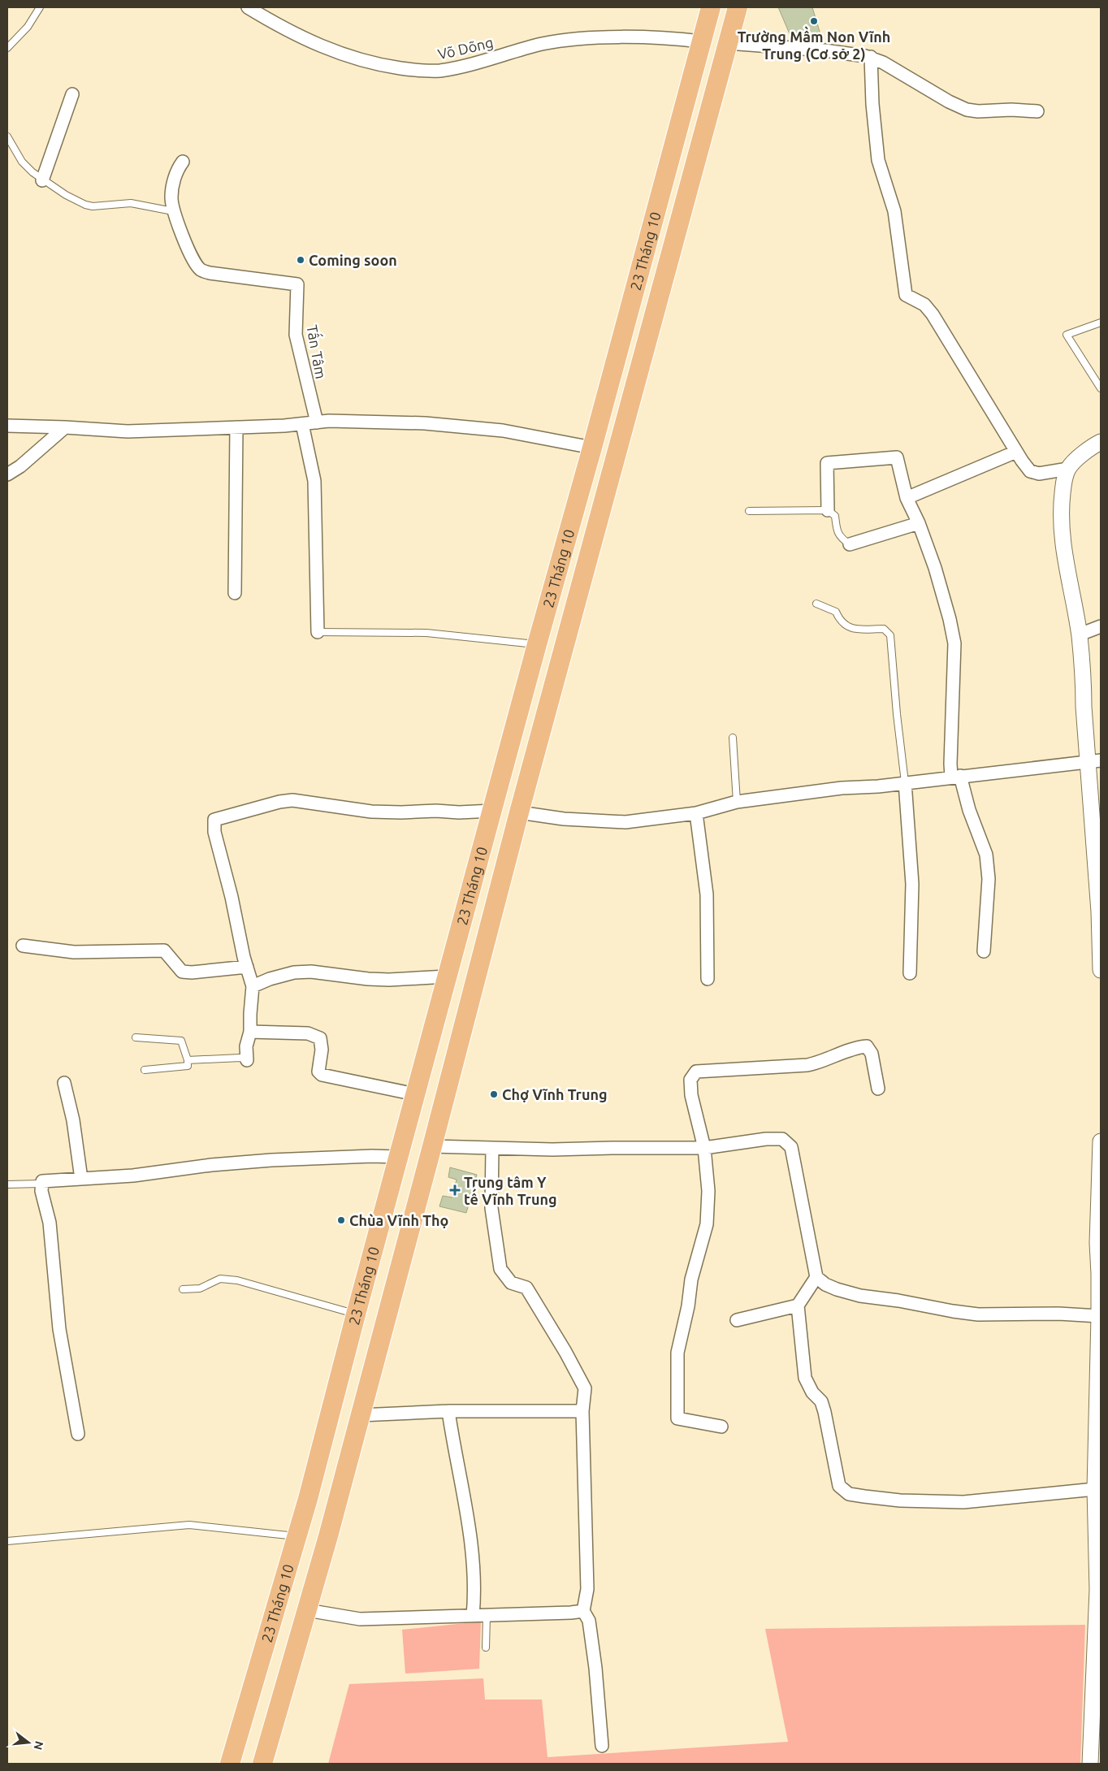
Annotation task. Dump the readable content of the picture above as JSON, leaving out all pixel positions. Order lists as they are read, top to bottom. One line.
{"streets":{"main road":["23 Tháng 10"],"street":["Võ Dõng","Tấn Tâm"]},"crossings":[["Võ Dõng","23 Tháng 10"]],"places":{"other":["Trường Mầm Non Vĩnh Trung (Cơ sở 2)","Coming soon","Chợ Vĩnh Trung","Chùa Vĩnh Thọ"],"health":["Trung tâm Y tế Vĩnh Trung"]},"north":"right"}
